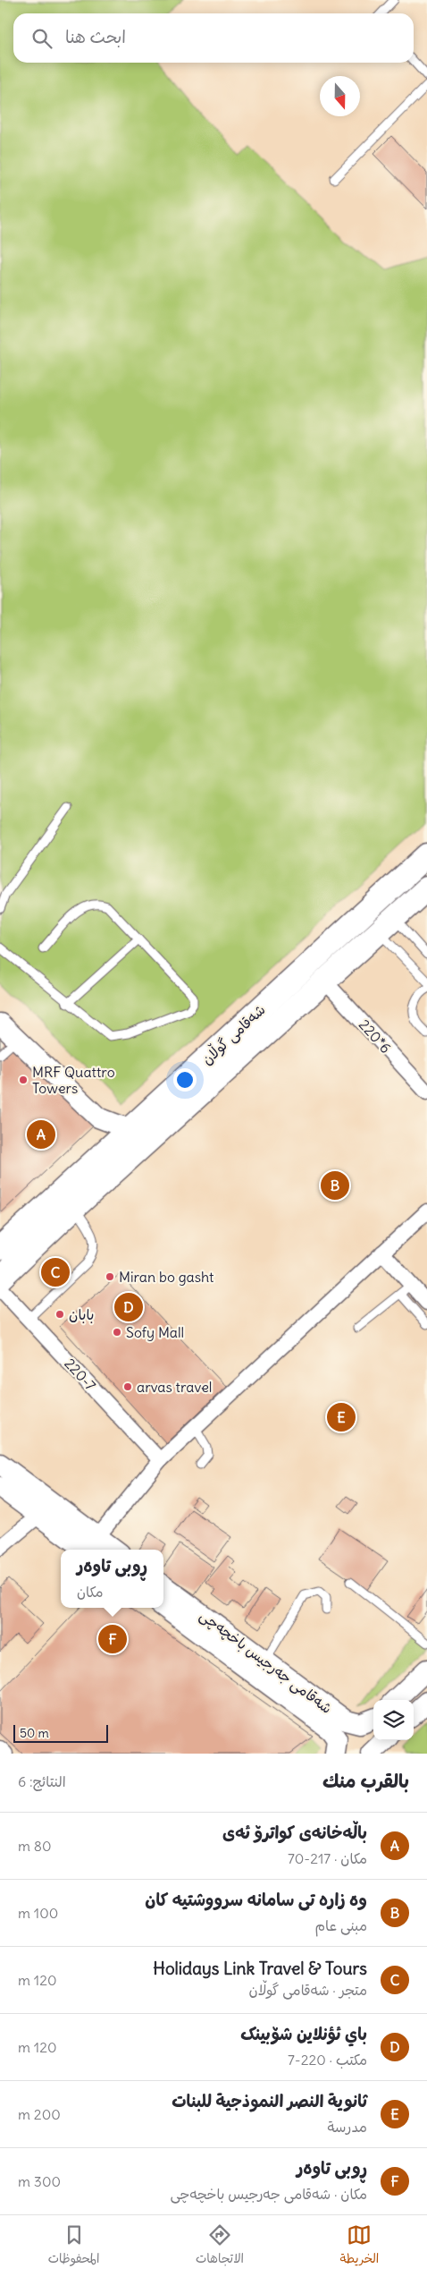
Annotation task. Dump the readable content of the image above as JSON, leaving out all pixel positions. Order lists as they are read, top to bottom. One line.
{"streets":{"main road":["شەقامی گوڵان"],"street":["220*6","220-7","شەقامی جەرجیس باخچەچی"]},"crossings":[["شەقامی گوڵان","220*6"]],"places":["MRF Quattro Towers","Miran bo gasht","بابان","Sofy Mall","arvas travel"],"scale_bar":"50 m","north":"bottom","page":{"search":"ابحث هنا","pins":["A","B","C","D","E","F"],"popup":["ڕوبی تاوەر","مكان"],"scale":"50 m","heading":["بالقرب منك","النتائج: 6"],"list":[{"mark":"A","name":"باڵەخانەی کواترۆ ئەی","note":"مكان · 217-70","value":"80 m"},{"mark":"B","name":"وه زاره تى سامانه سرووشتيه كان","note":"مبنى عام","value":"100 m"},{"mark":"C","name":"Holidays Link Travel & Tours","note":"متجر · شەقامی گوڵان","value":"120 m"},{"mark":"D","name":"باي ئؤنلاین شۆبینک","note":"مكتب · 220-7","value":"120 m"},{"mark":"E","name":"ثانوية النصر النموذجية للبنات","note":"مدرسة","value":"200 m"},{"mark":"F","name":"ڕوبی تاوەر","note":"مكان · شەقامی جەرجیس باخچەچی","value":"300 m"}],"nav":["الخريطة","الاتجاهات","المحفوظات"]}}
